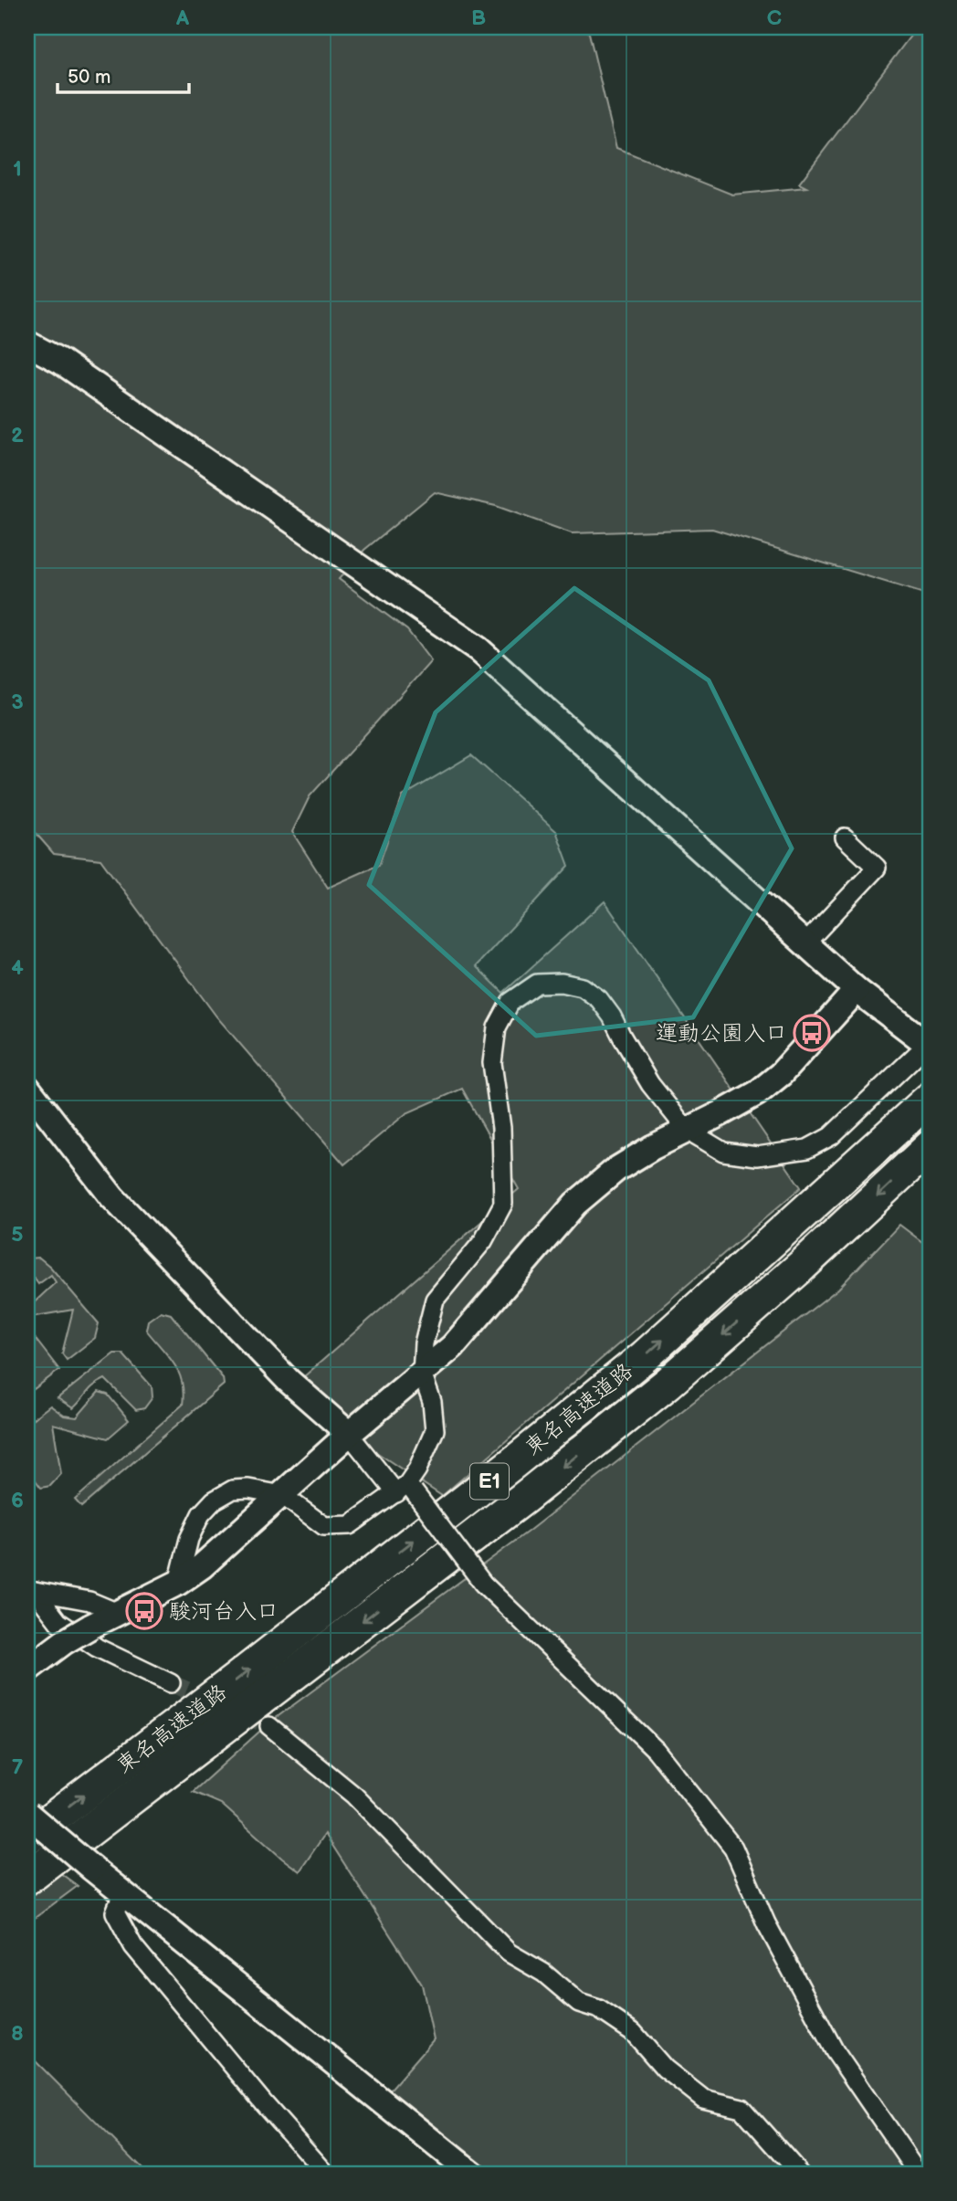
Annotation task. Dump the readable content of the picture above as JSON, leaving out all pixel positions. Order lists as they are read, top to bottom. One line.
{"streets":{"highway":["東名高速道路","E1"]},"places":{"bus stop":["運動公園入口","駿河台入口"]},"scale_bar":"50 m","grid":{"columns":["A","B","C"],"rows":["1","2","3","4","5","6","7","8"]}}
